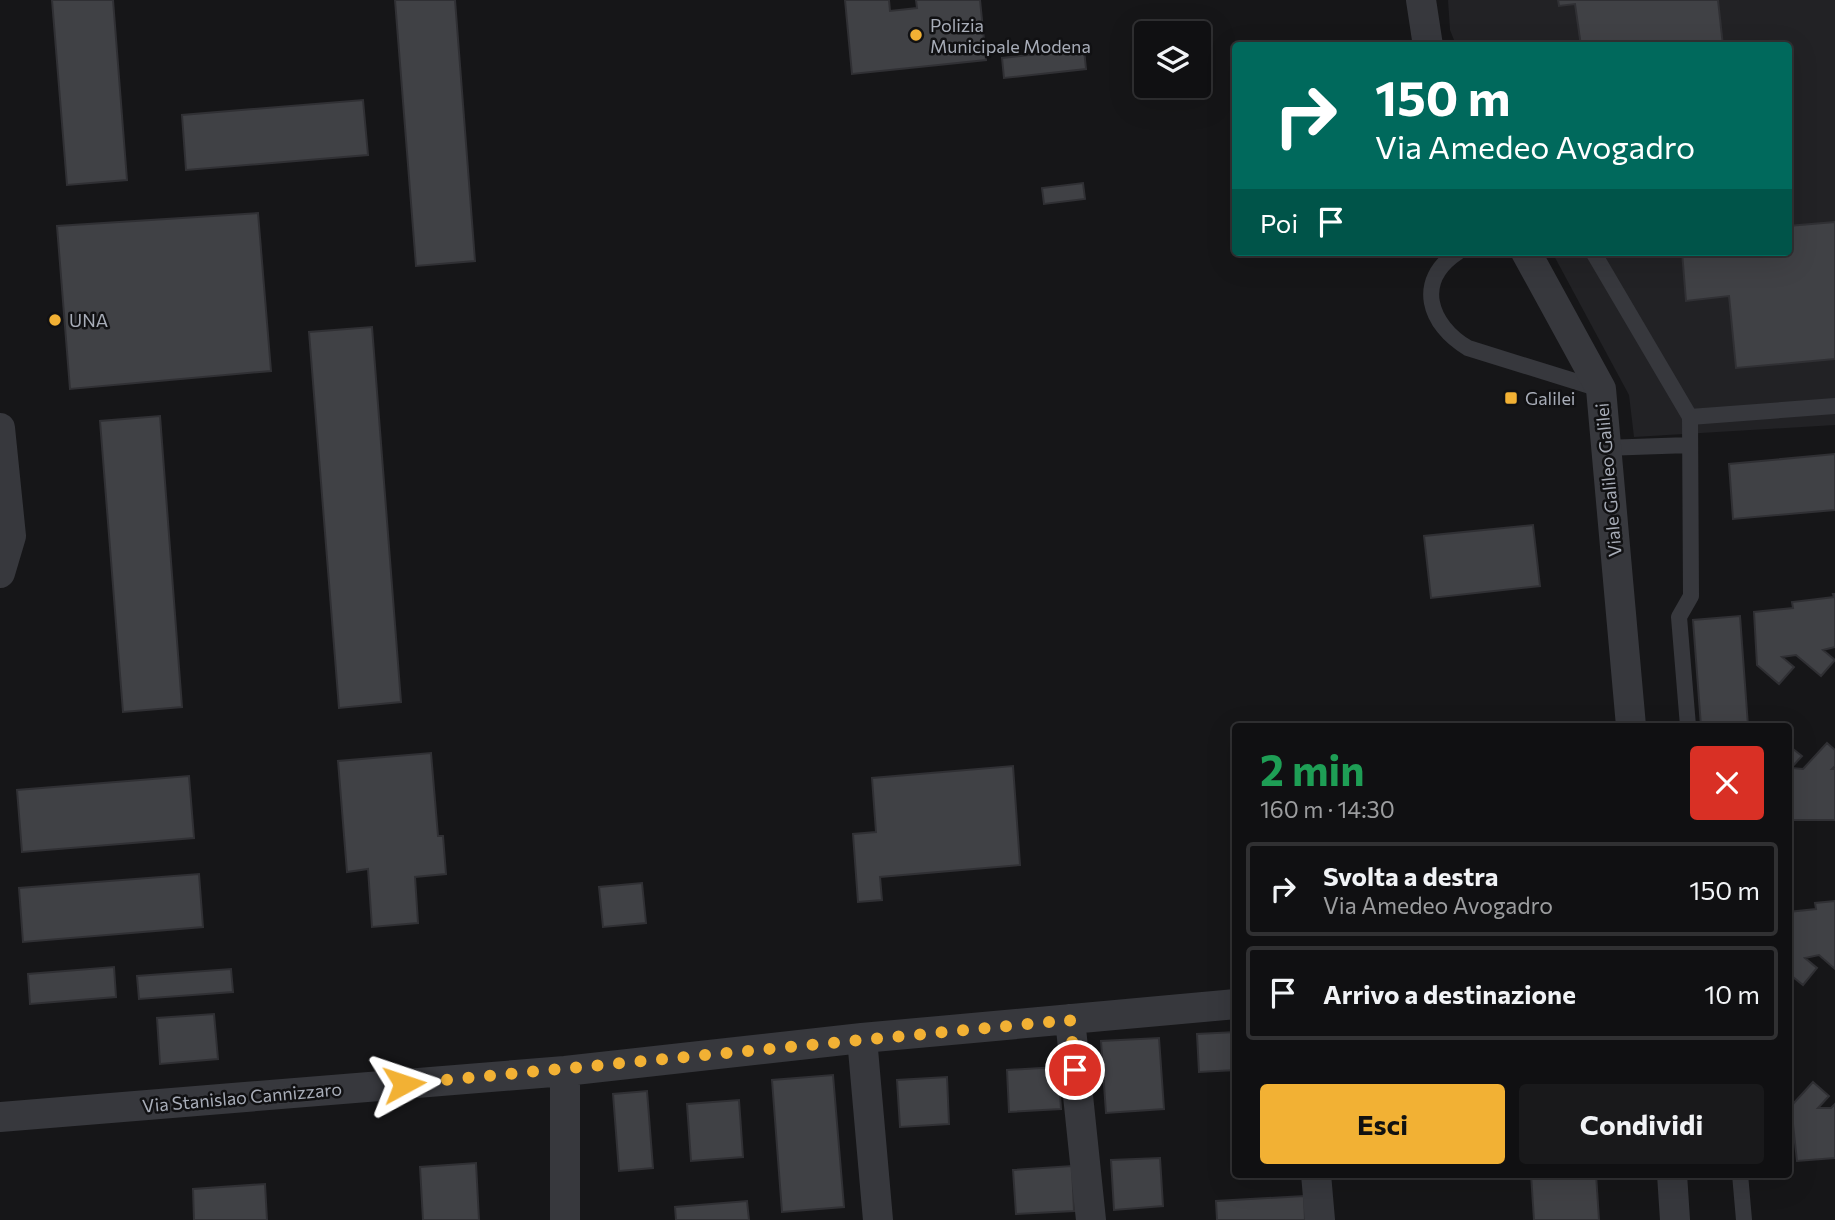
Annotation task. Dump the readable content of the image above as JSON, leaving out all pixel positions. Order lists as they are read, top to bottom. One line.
{"streets":{"street":["Viale Galileo Galilei","Via Stanislao Cannizzaro"]},"places":{"other":["Polizia Municipale Modena","UNA"],"transit":["Galilei"]},"page":{"turn":["150 m","Via Amedeo Avogadro"],"then":"Poi","heading":["2 min","160 m · 14:30"],"list":[{"name":"Svolta a destra","note":"Via Amedeo Avogadro","value":"150 m"},{"name":"Arrivo a destinazione","value":"10 m"}],"buttons":["Esci","Condividi"]}}
